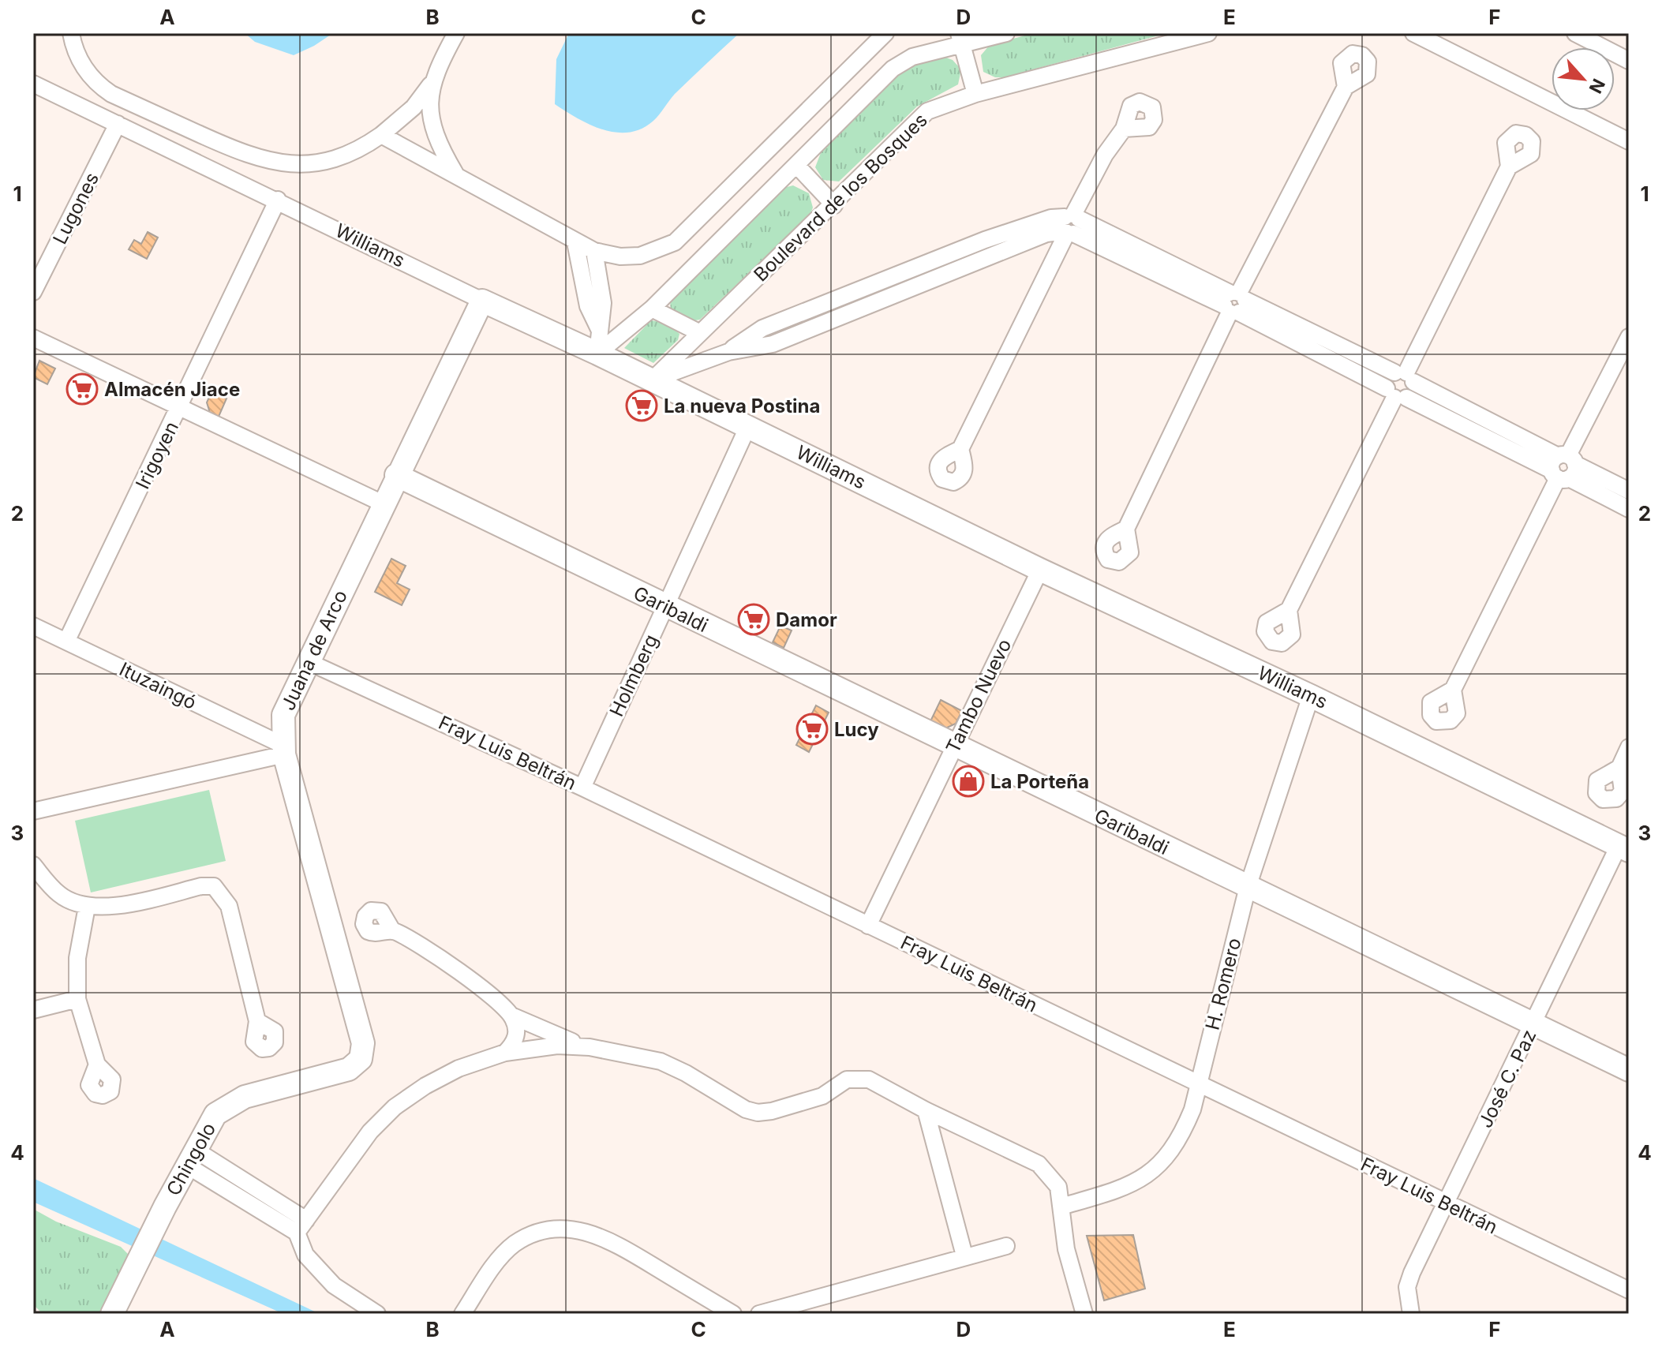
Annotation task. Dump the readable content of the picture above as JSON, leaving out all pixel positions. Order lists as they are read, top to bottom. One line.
{"streets":{"street":["Boulevard de los Bosques","Lugones","Williams","Irigoyen","Garibaldi","Juana de Arco","Holmberg","Ituzaingó","Tambo Nuevo","Fray Luis Beltrán","H. Romero","José C. Paz","Chingolo"]},"crossings":[["Boulevard de los Bosques","Williams"],["Lugones","Williams"],["Williams","Irigoyen"],["Williams","Juana de Arco"],["Williams","Holmberg"],["Williams","Tambo Nuevo"],["Williams","H. Romero"],["Williams","José C. Paz"],["Irigoyen","Ituzaingó"],["Garibaldi","Juana de Arco"],["Garibaldi","Holmberg"],["Garibaldi","Tambo Nuevo"],["Garibaldi","H. Romero"],["Garibaldi","José C. Paz"],["Juana de Arco","Ituzaingó"],["Juana de Arco","Fray Luis Beltrán"],["Juana de Arco","Chingolo"],["Holmberg","Fray Luis Beltrán"],["Tambo Nuevo","Fray Luis Beltrán"],["Fray Luis Beltrán","H. Romero"],["Fray Luis Beltrán","José C. Paz"]],"places":{"supermarket":["Almacén Jiace","La nueva Postina","Damor","Lucy"],"shop":["La Porteña"]},"north":"bottom right","grid":{"columns":["A","B","C","D","E","F"],"rows":["1","2","3","4"]}}
